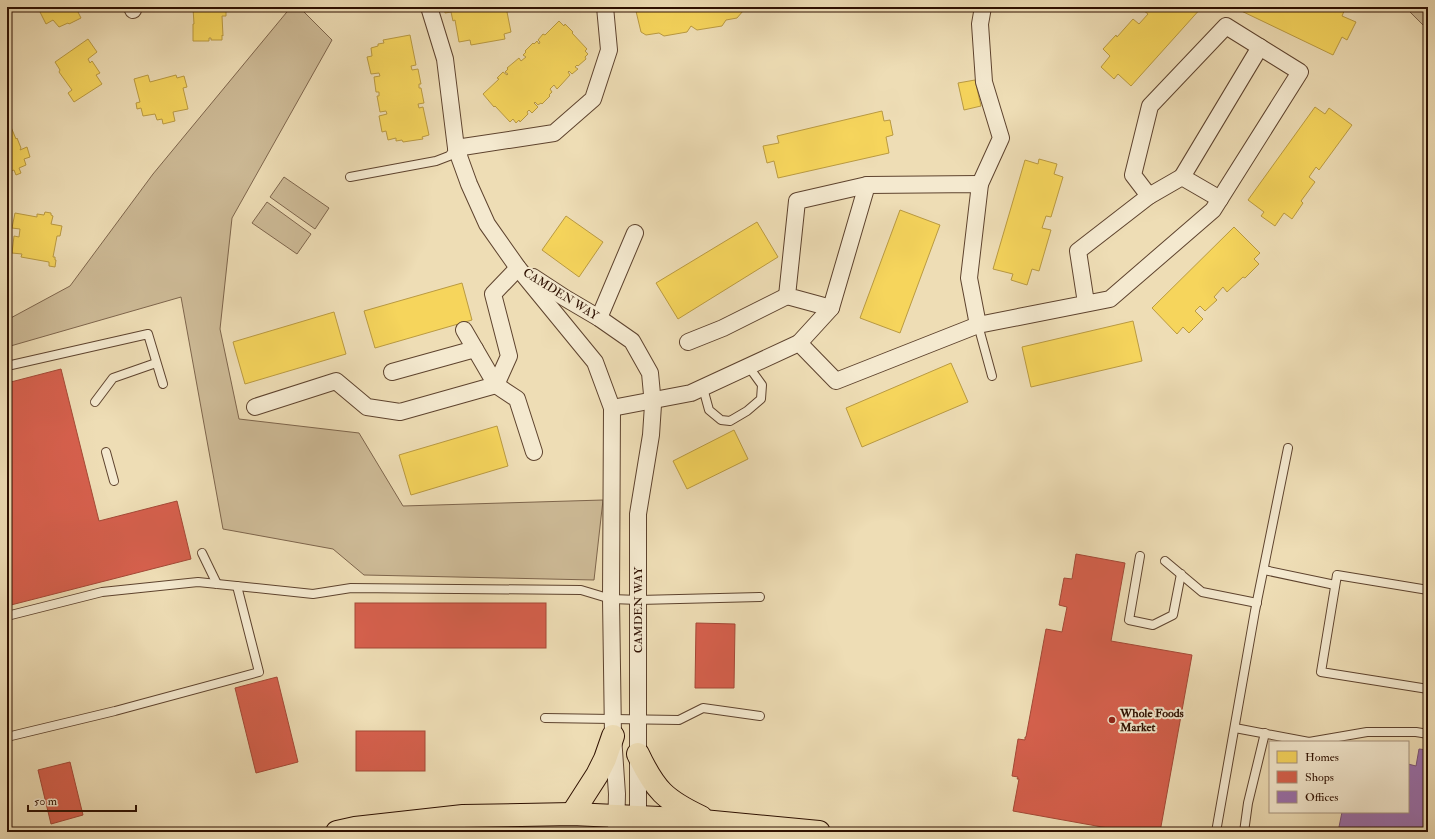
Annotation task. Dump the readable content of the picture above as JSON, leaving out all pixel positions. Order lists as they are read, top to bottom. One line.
{"streets":{"street":["CAMDEN WAY"]},"places":["Whole Foods Market"],"legend":["Homes","Shops","Offices"],"scale_bar":"50 m"}
